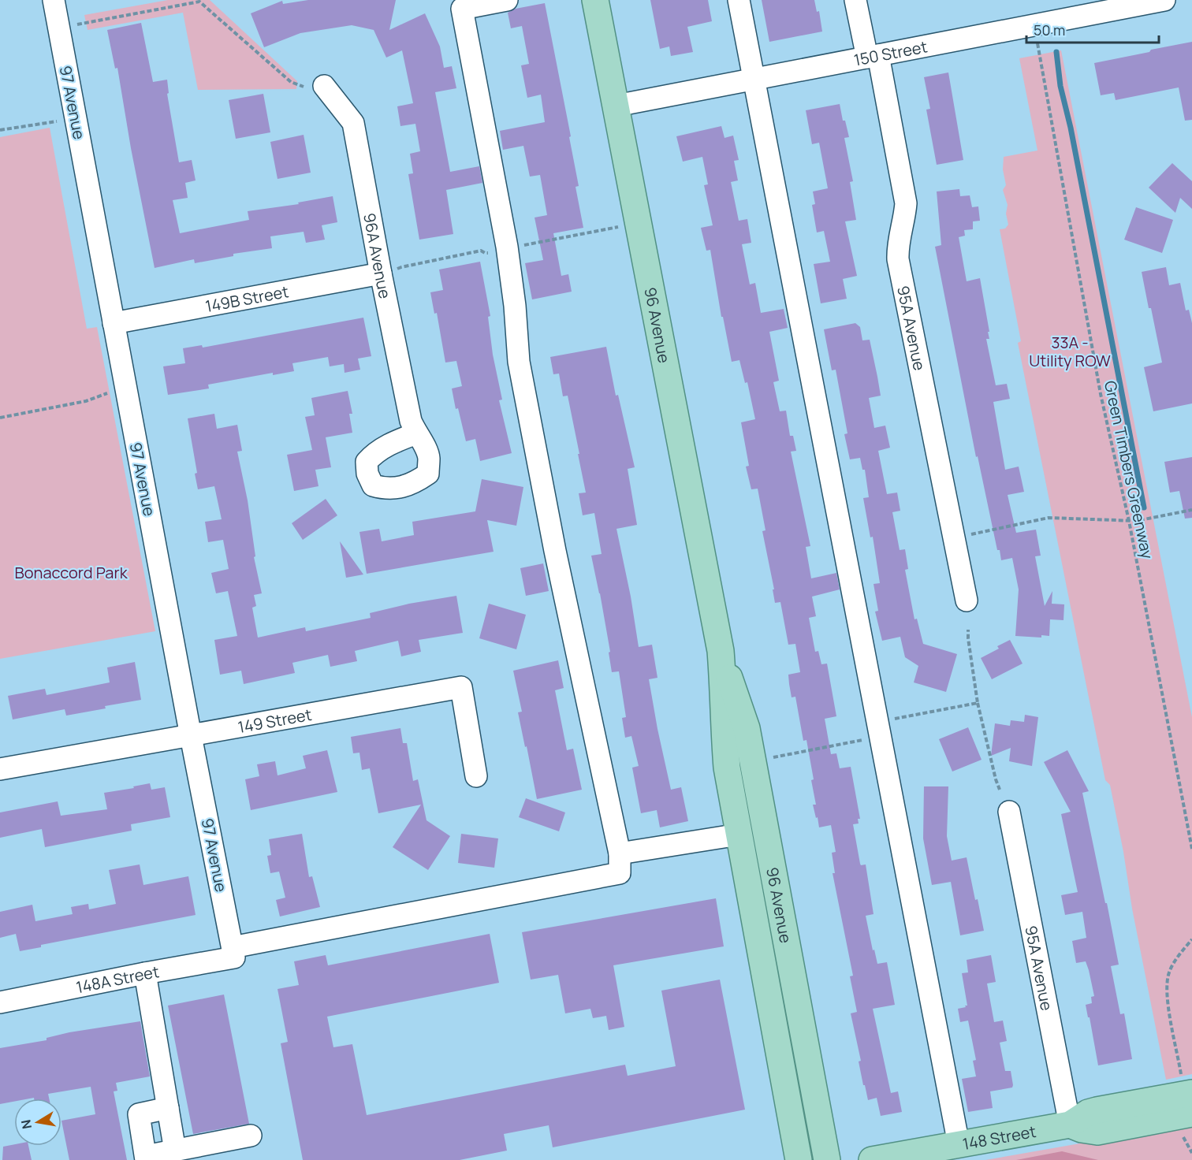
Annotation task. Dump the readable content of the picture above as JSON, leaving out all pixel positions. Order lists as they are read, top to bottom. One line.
{"streets":{"main road":["96 Avenue","148 Street"],"street":["150 Street","97 Avenue","96A Avenue","149B Street","95A Avenue","149 Street","148A Street"],"path":["Green Timbers Greenway"]},"crossings":[["150 Street","96 Avenue"],["150 Street","95A Avenue"],["97 Avenue","149B Street"],["97 Avenue","149 Street"],["97 Avenue","148A Street"],["96A Avenue","149B Street"],["95A Avenue","148 Street"]],"parks":["33A - Utility ROW","Bonaccord Park"],"scale_bar":"50 m","north":"left"}
